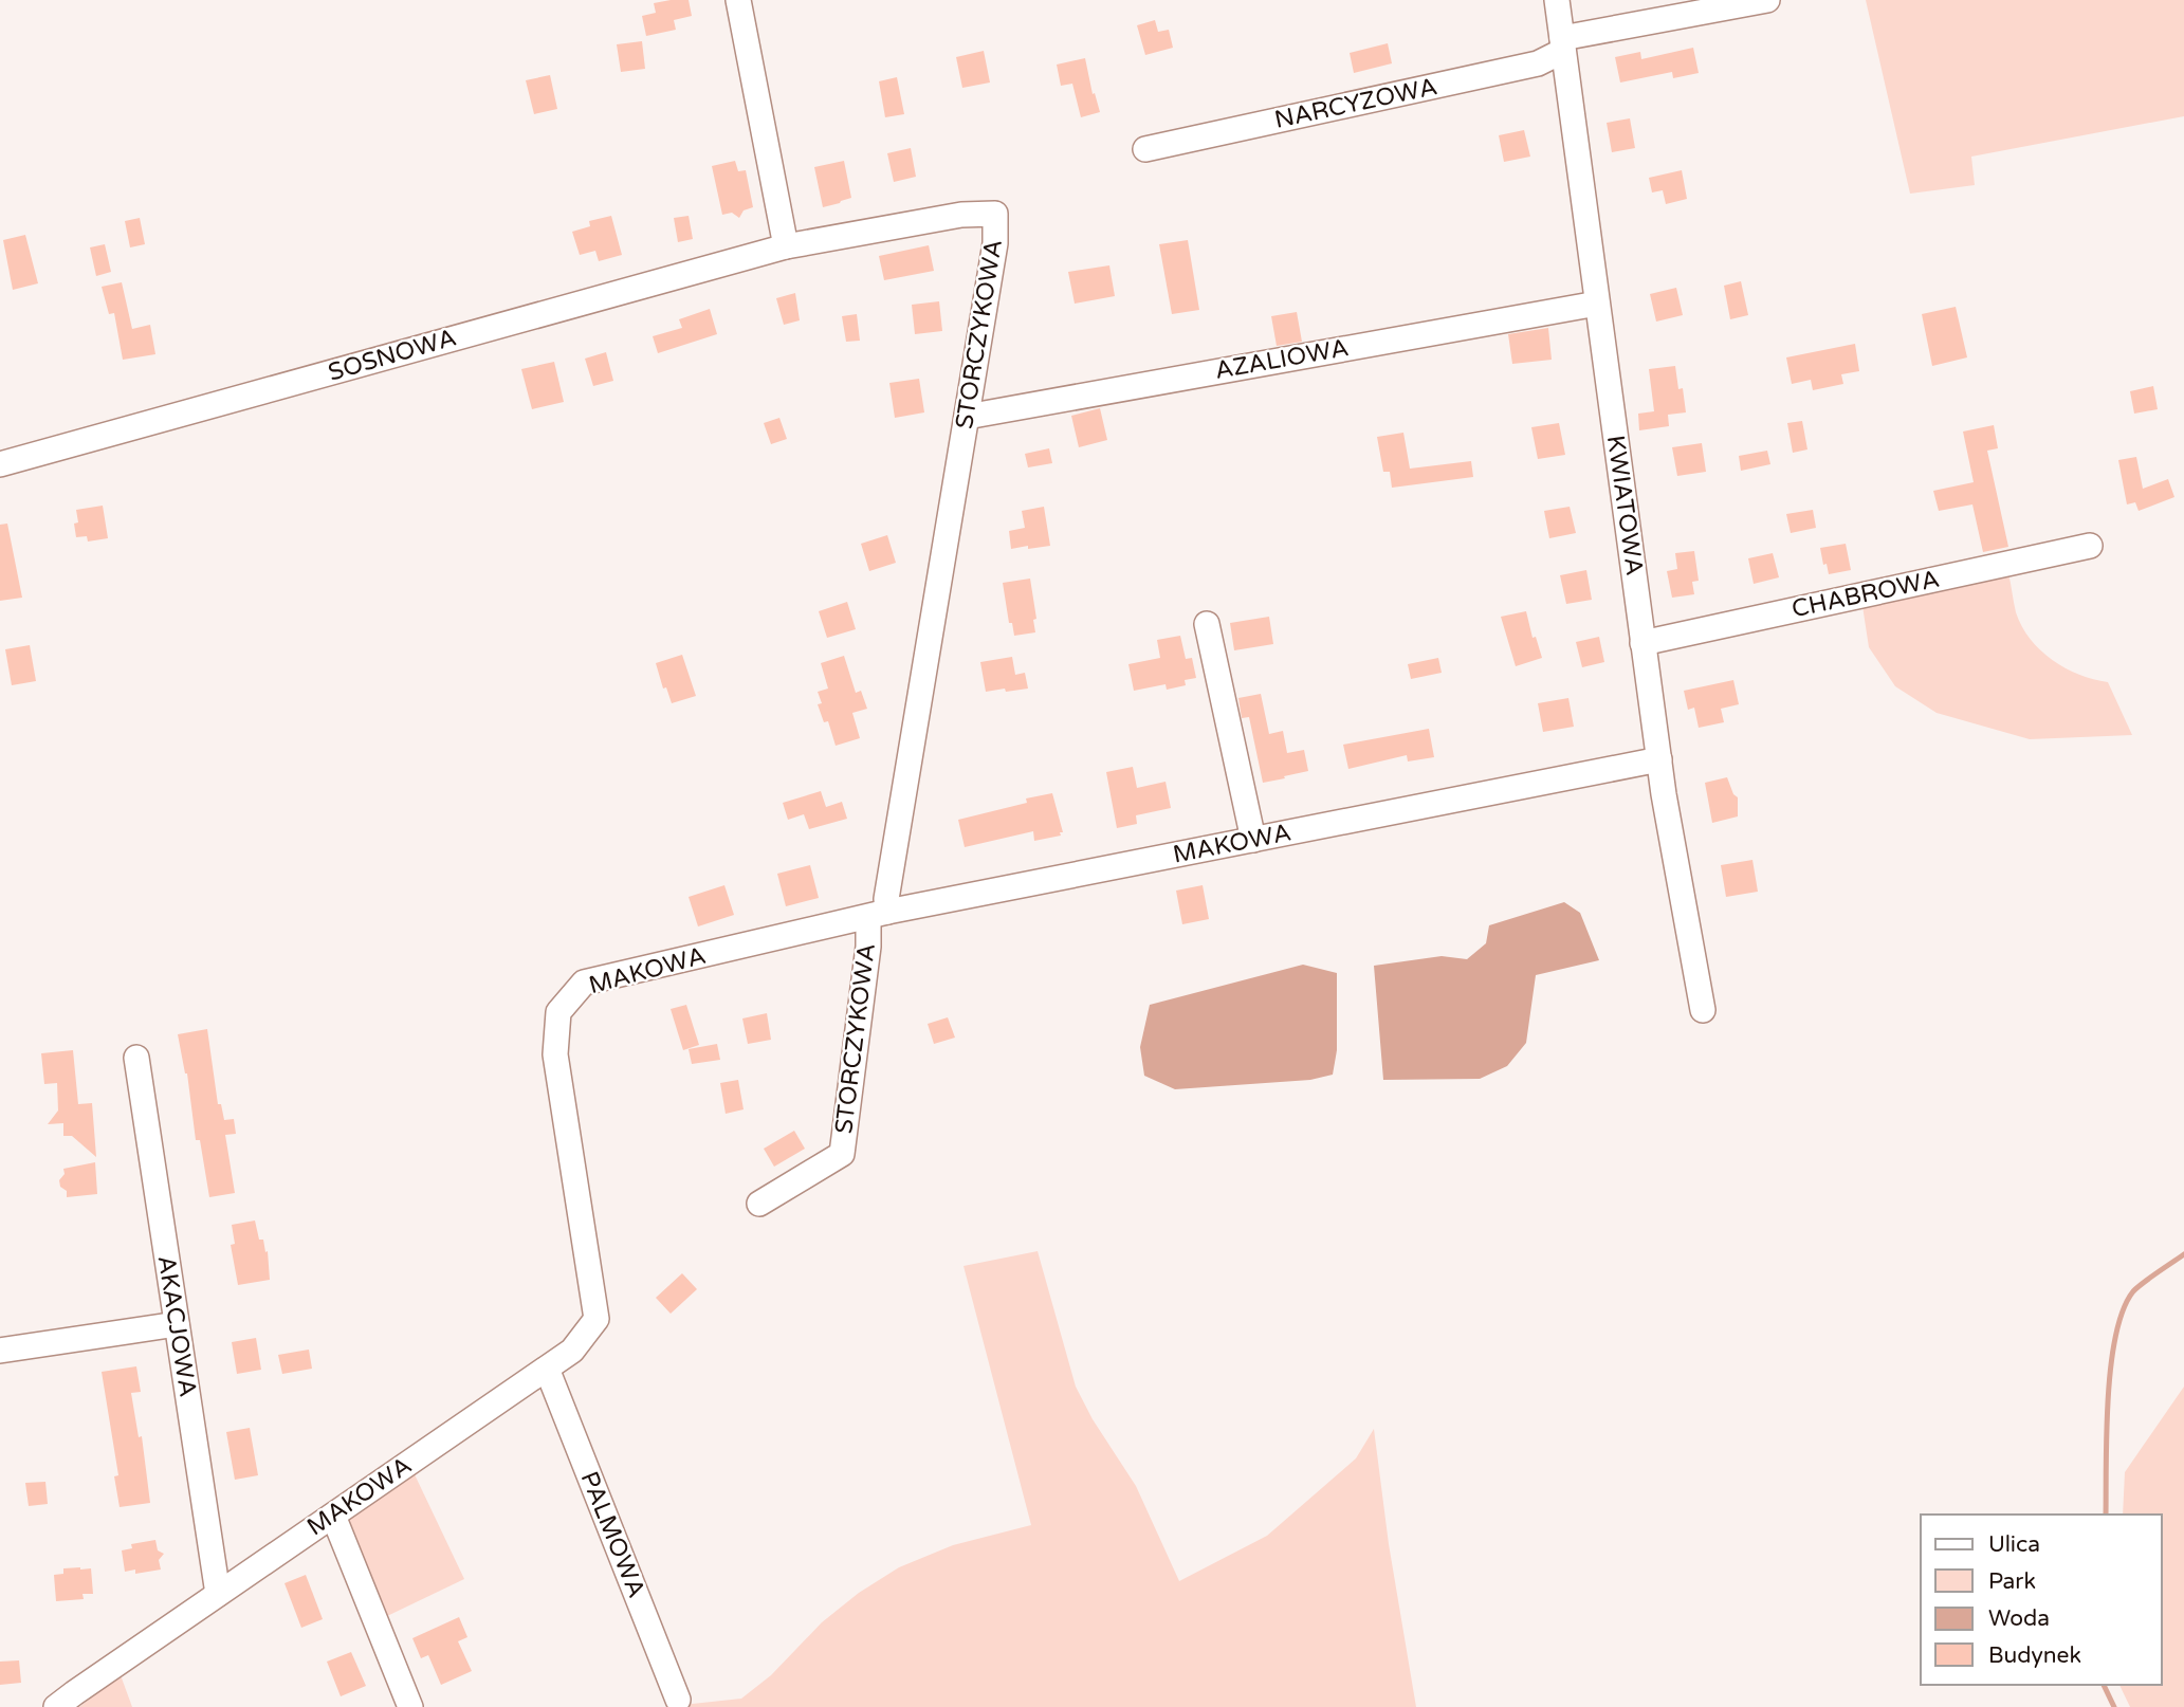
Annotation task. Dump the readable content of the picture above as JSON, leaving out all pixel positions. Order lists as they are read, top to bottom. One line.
{"streets":{"street":["NARCYZOWA","STORCZYKOWA","SOSNOWA","AZALIOWA","KWIATOWA","CHABROWA","MAKOWA","AKACJOWA","PALMOWA"]},"crossings":[["NARCYZOWA","KWIATOWA"],["STORCZYKOWA","SOSNOWA"],["STORCZYKOWA","AZALIOWA"],["STORCZYKOWA","MAKOWA"],["AZALIOWA","KWIATOWA"],["KWIATOWA","CHABROWA"],["KWIATOWA","MAKOWA"],["MAKOWA","AKACJOWA"],["MAKOWA","PALMOWA"]],"legend":["Ulica","Park","Woda","Budynek"]}
